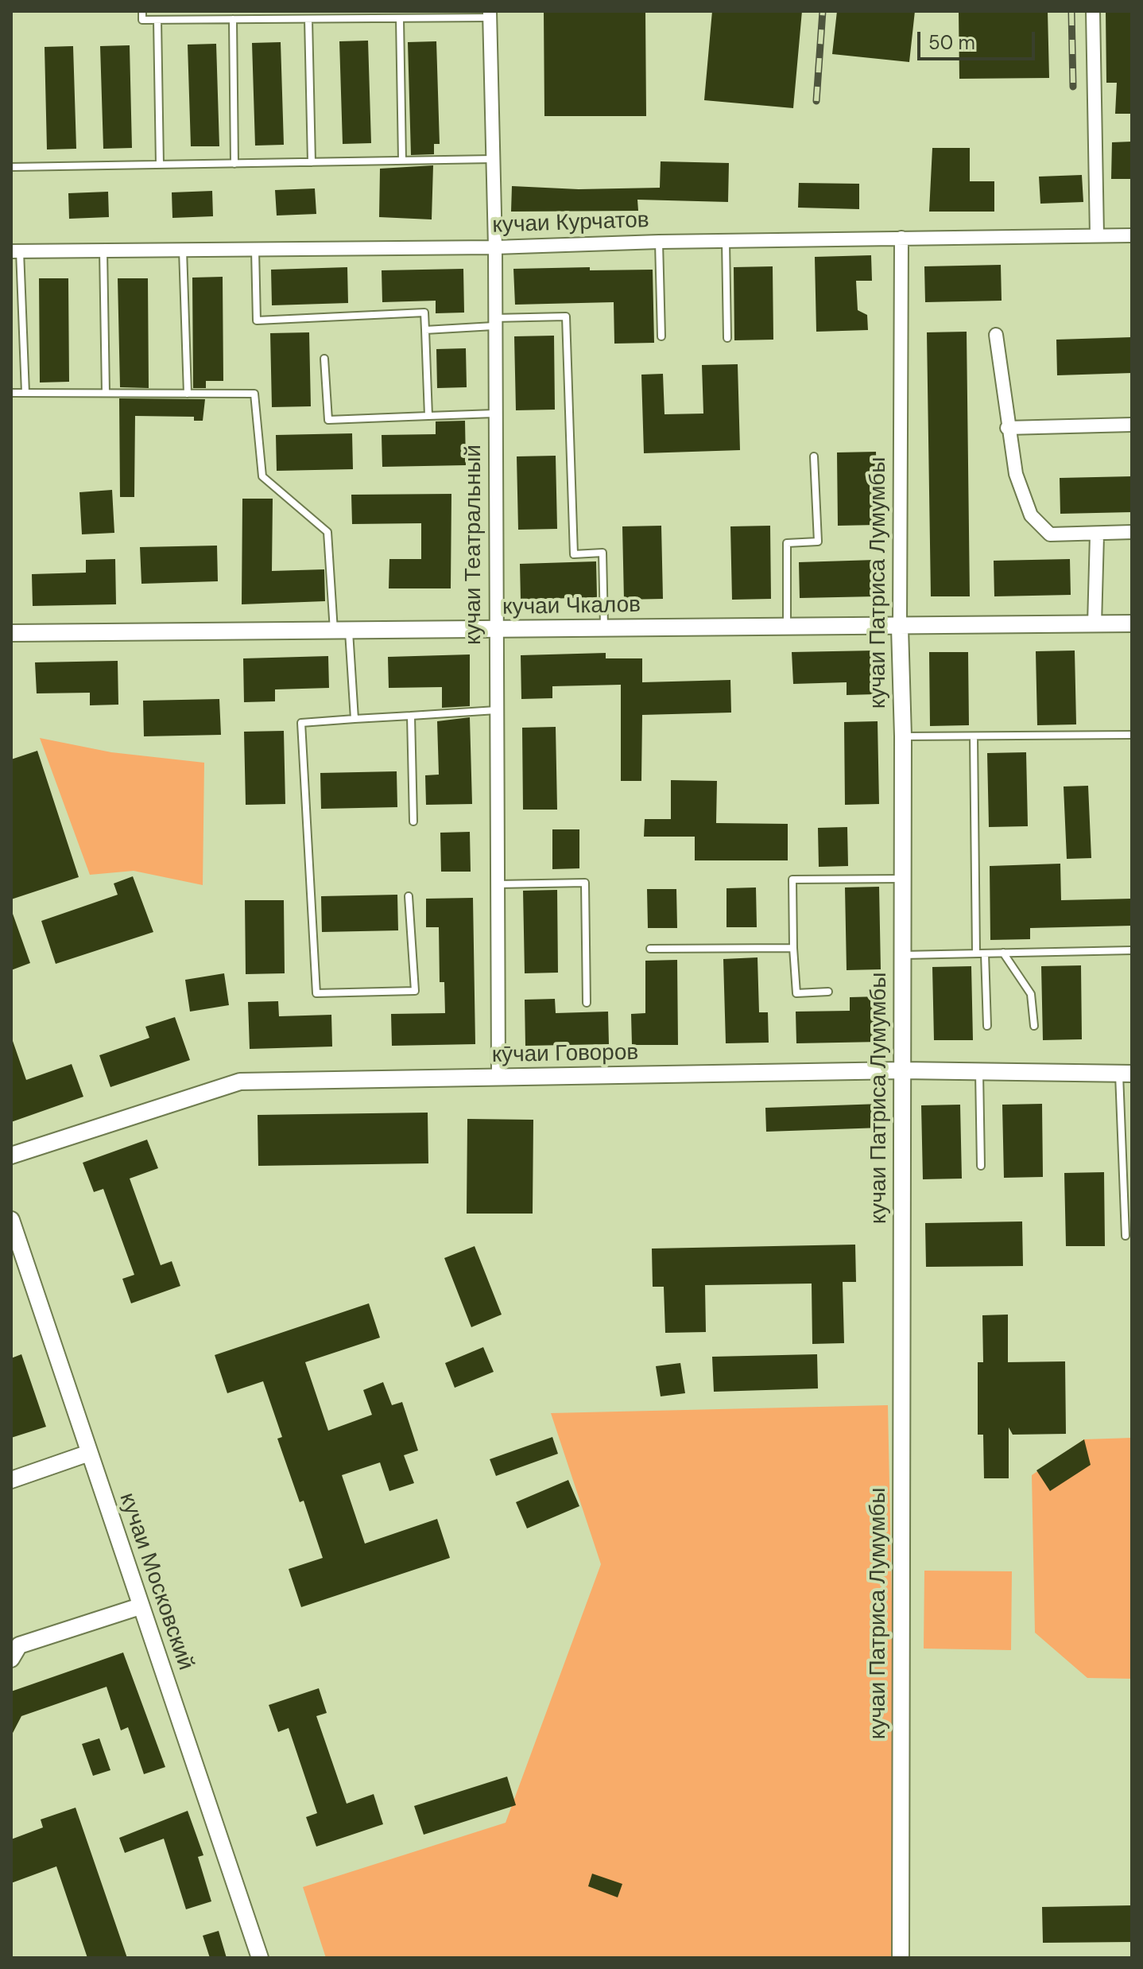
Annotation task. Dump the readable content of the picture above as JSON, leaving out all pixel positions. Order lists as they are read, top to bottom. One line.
{"streets":{"street":["кучаи Курчатов","кучаи Театральный","кучаи Патриса Лумумбы","кучаи Чкалов","кӯчаи Говоров","кучаи Московский"]},"crossings":[["кучаи Курчатов","кучаи Театральный"],["кучаи Курчатов","кучаи Патриса Лумумбы"],["кучаи Театральный","кучаи Чкалов"],["кучаи Театральный","кӯчаи Говоров"],["кучаи Патриса Лумумбы","кучаи Чкалов"],["кучаи Патриса Лумумбы","кӯчаи Говоров"]],"scale_bar":"50 m"}
